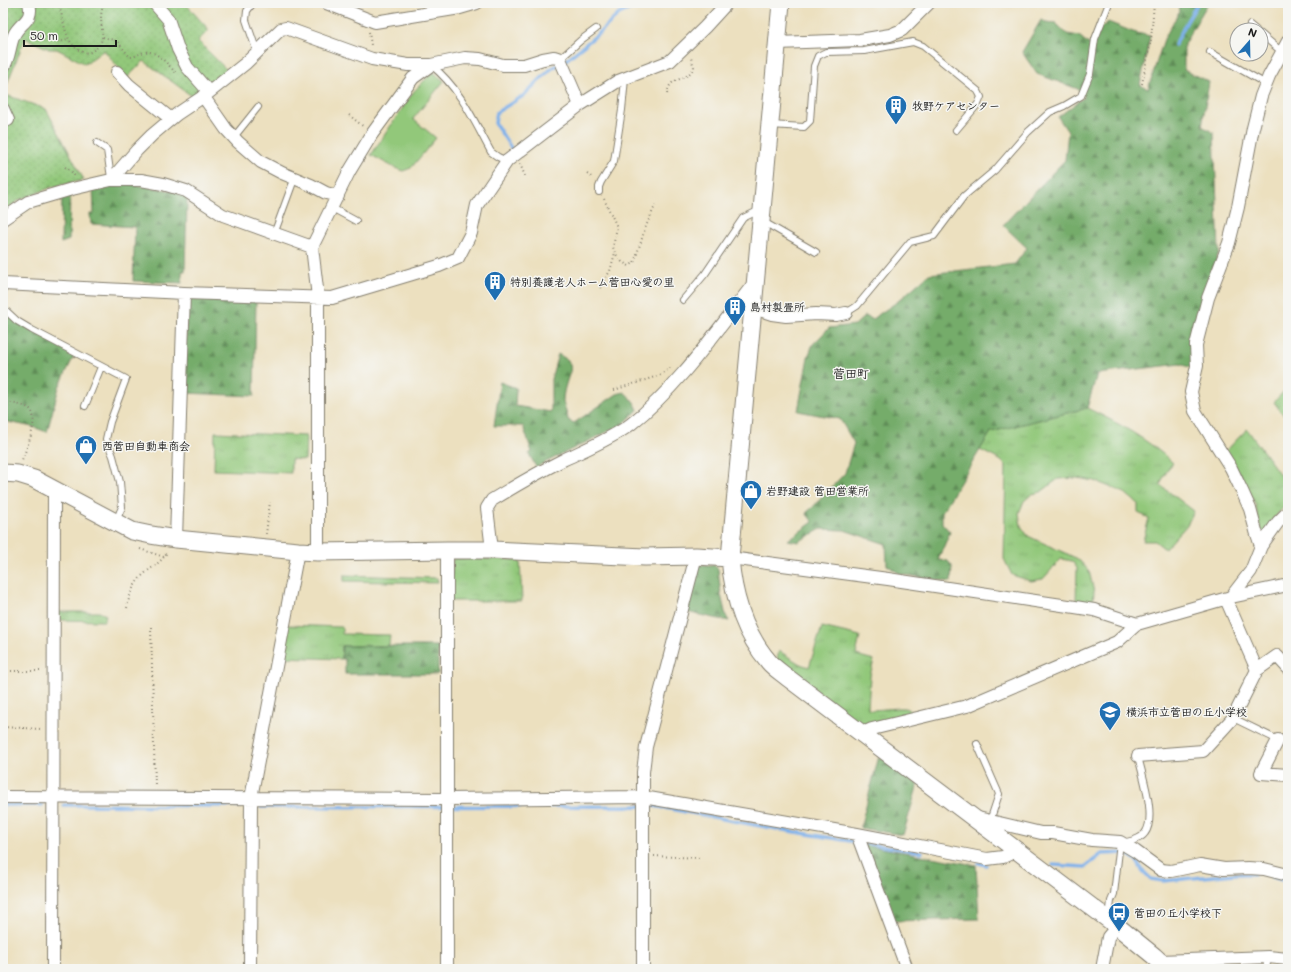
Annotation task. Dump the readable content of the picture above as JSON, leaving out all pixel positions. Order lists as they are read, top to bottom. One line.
{"districts":["菅田町"],"places":{"building":["牧野ケアセンター","特別養護老人ホーム菅田心愛の里","島村製畳所"],"shop":["西菅田自動車商会","岩野建設 菅田営業所"],"school or university":["横浜市立菅田の丘小学校"],"bus stop":["菅田の丘小学校下"]},"scale_bar":"50 m","north":"top"}
